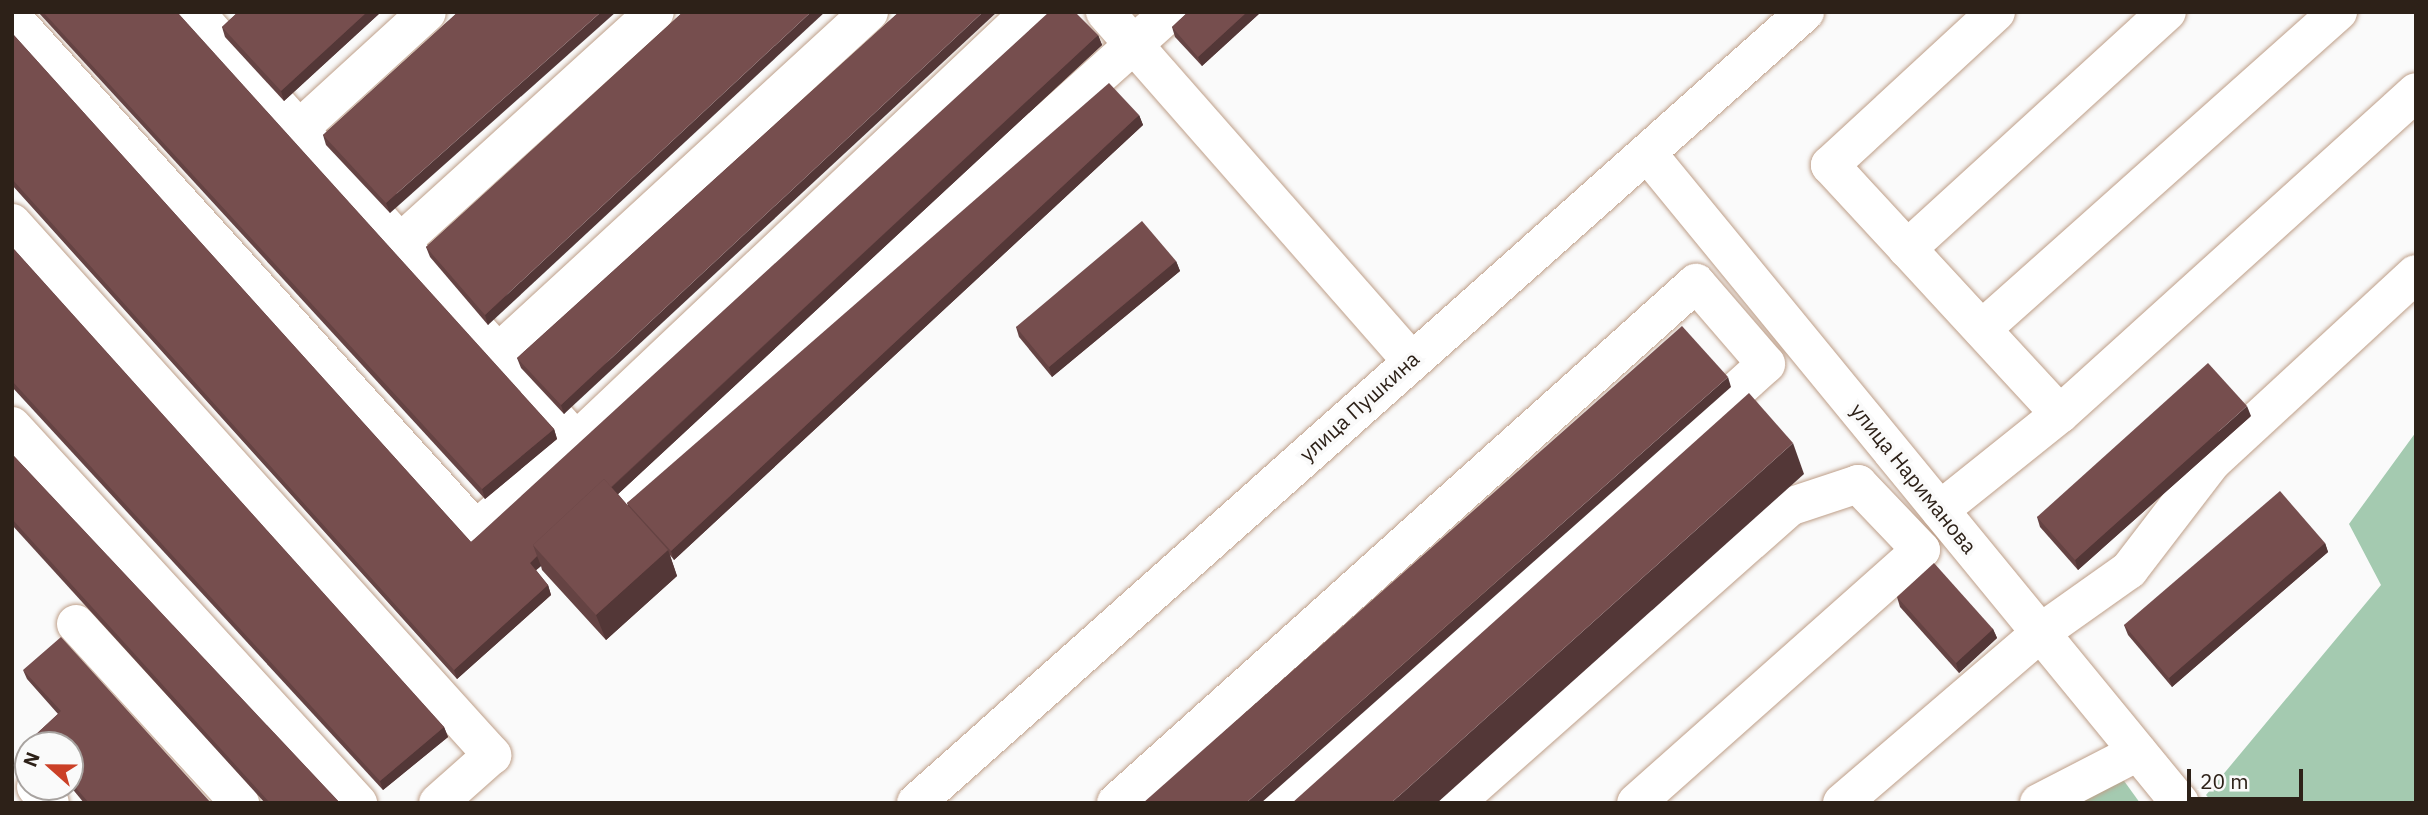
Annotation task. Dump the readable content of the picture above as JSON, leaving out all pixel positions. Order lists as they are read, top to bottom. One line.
{"streets":{"main road":["улица Пушкина","улица Нариманова"]},"crossings":[["улица Пушкина","улица Нариманова"]],"scale_bar":"20 m","north":"left"}
